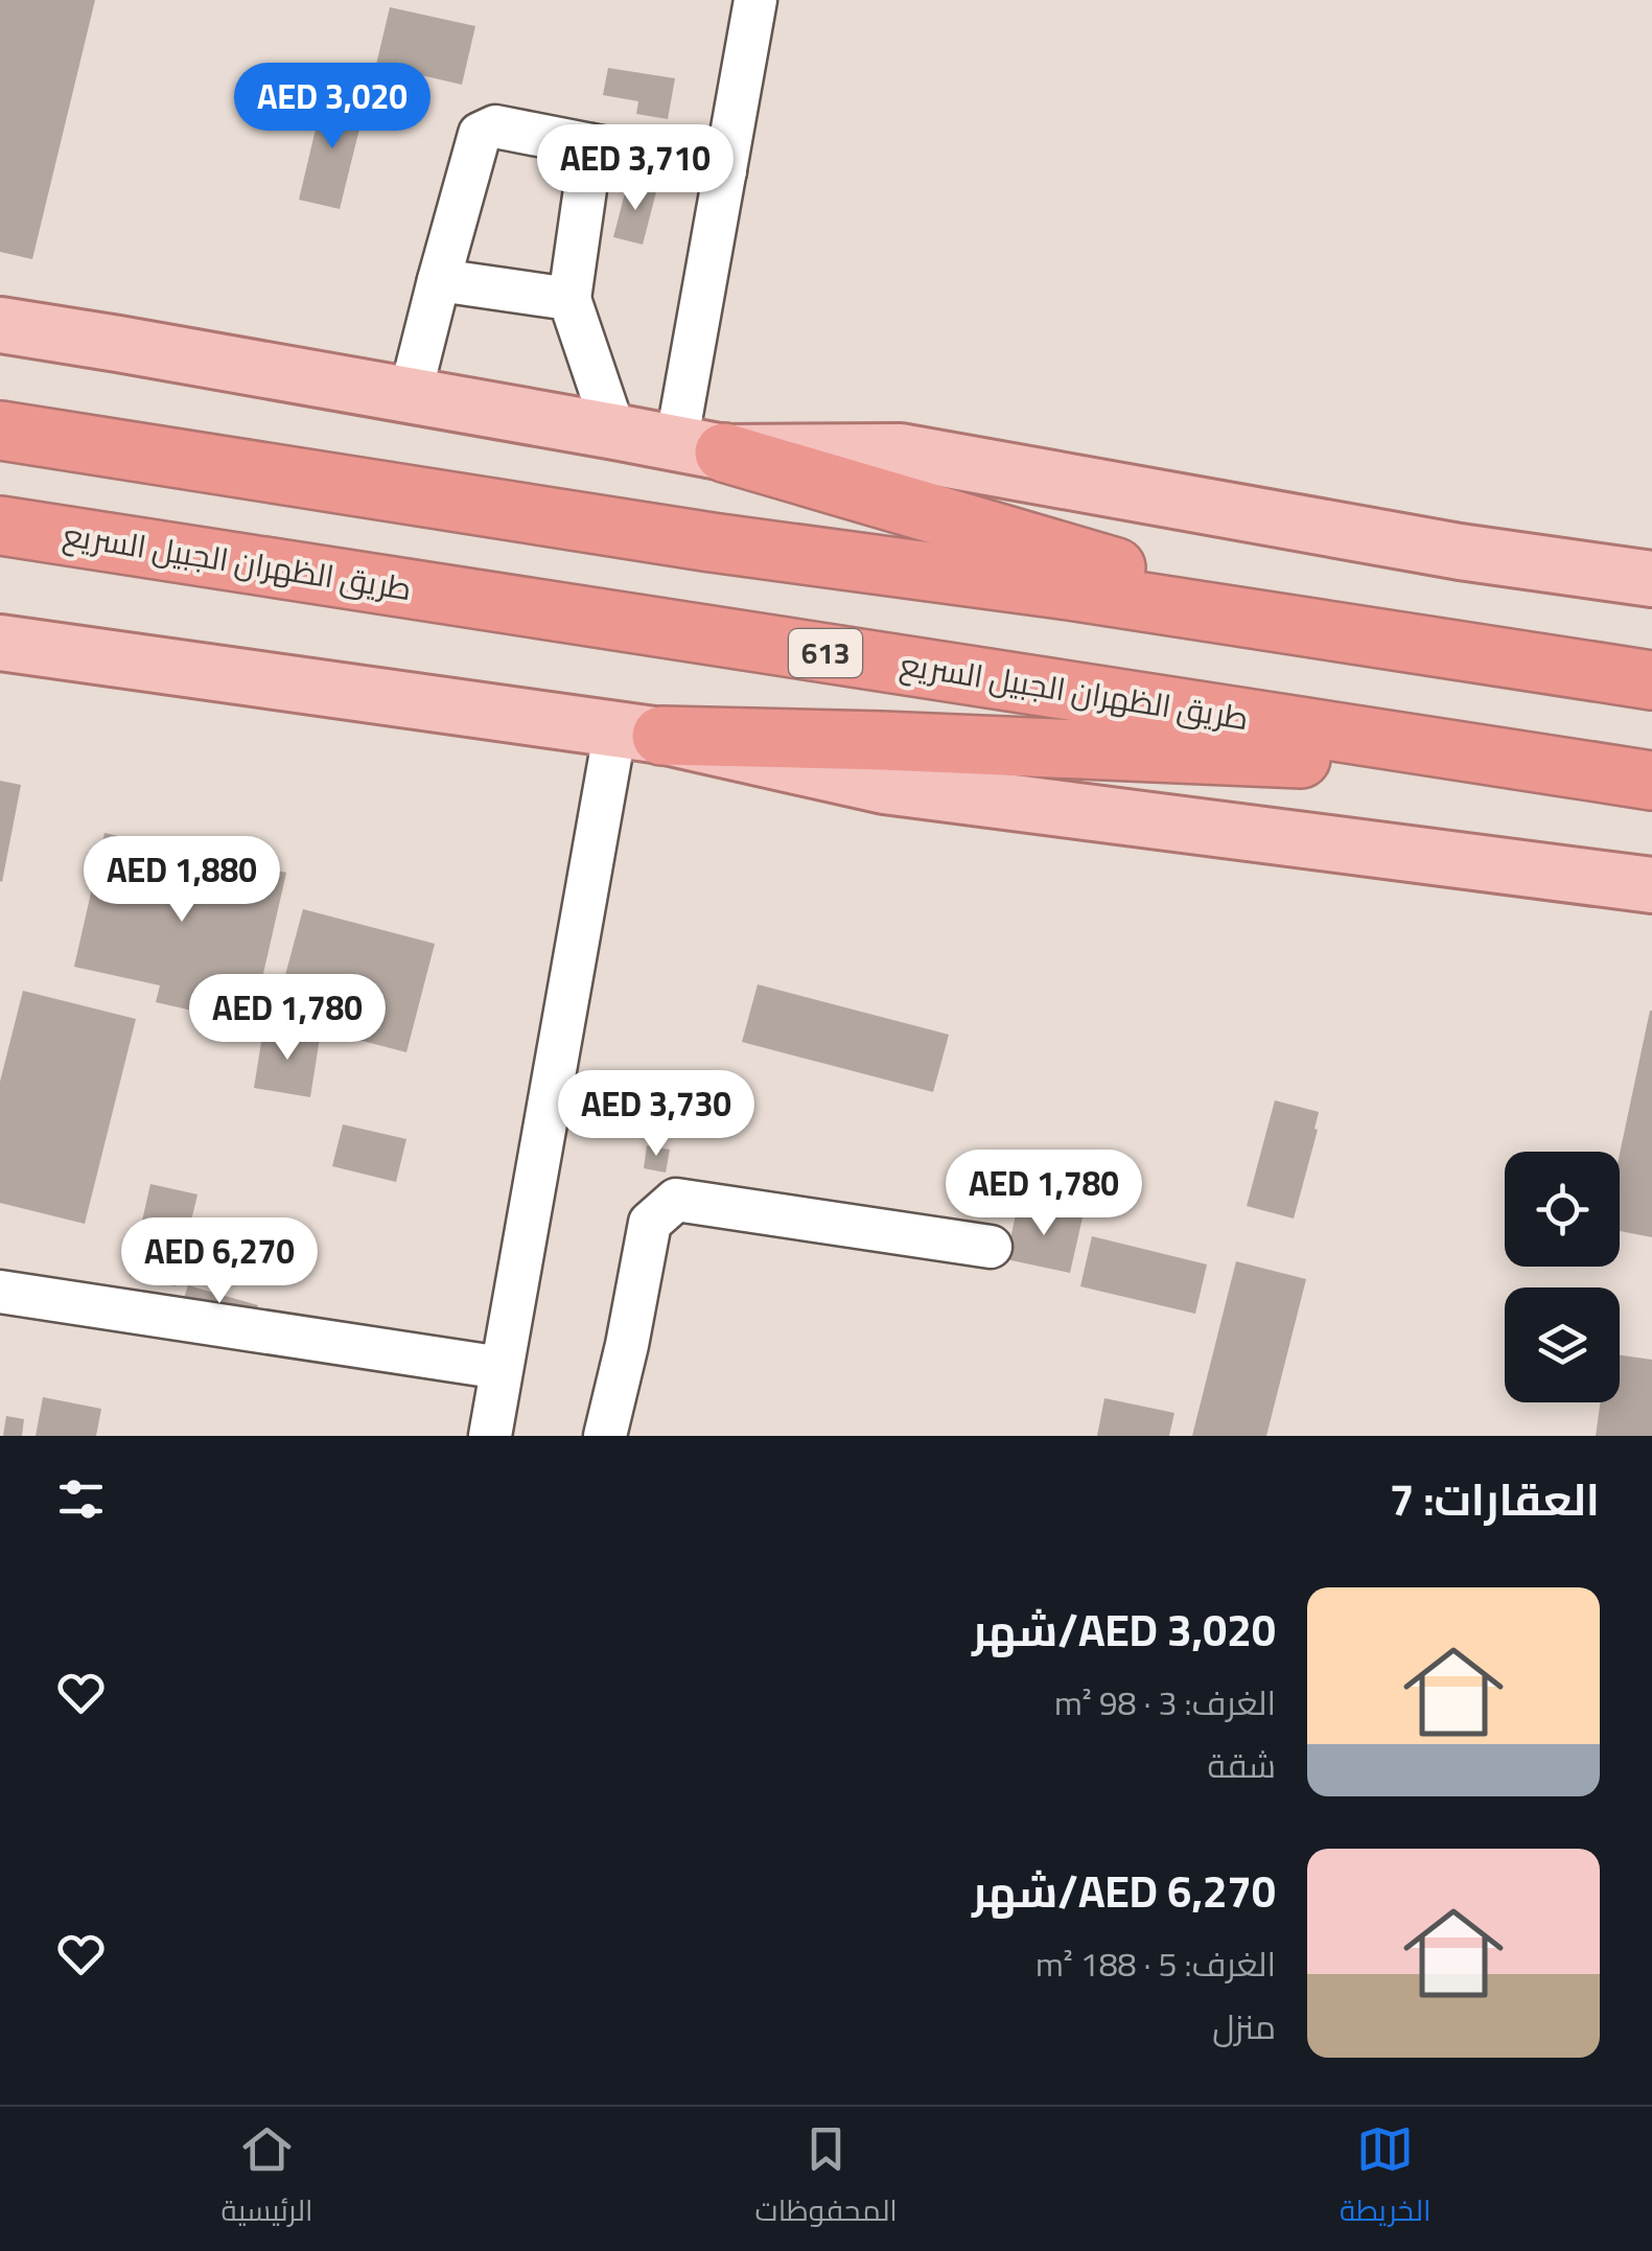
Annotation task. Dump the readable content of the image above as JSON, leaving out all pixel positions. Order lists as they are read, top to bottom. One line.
{"streets":{"highway":["طريق الظهران الجبيل السريع","613"]},"page":{"price":["AED 3,020","AED 3,710","AED 1,880","AED 1,780","AED 3,730","AED 1,780","AED 6,270"],"heading":"العقارات: 7","list":[{"name":"AED 3,020/شهر","note":"الغرف: 3 · 98 m² · شقة"},{"name":"AED 6,270/شهر","note":"الغرف: 5 · 188 m² · منزل"}],"tabs":["الخريطة","المحفوظات","الرئيسية"]}}
